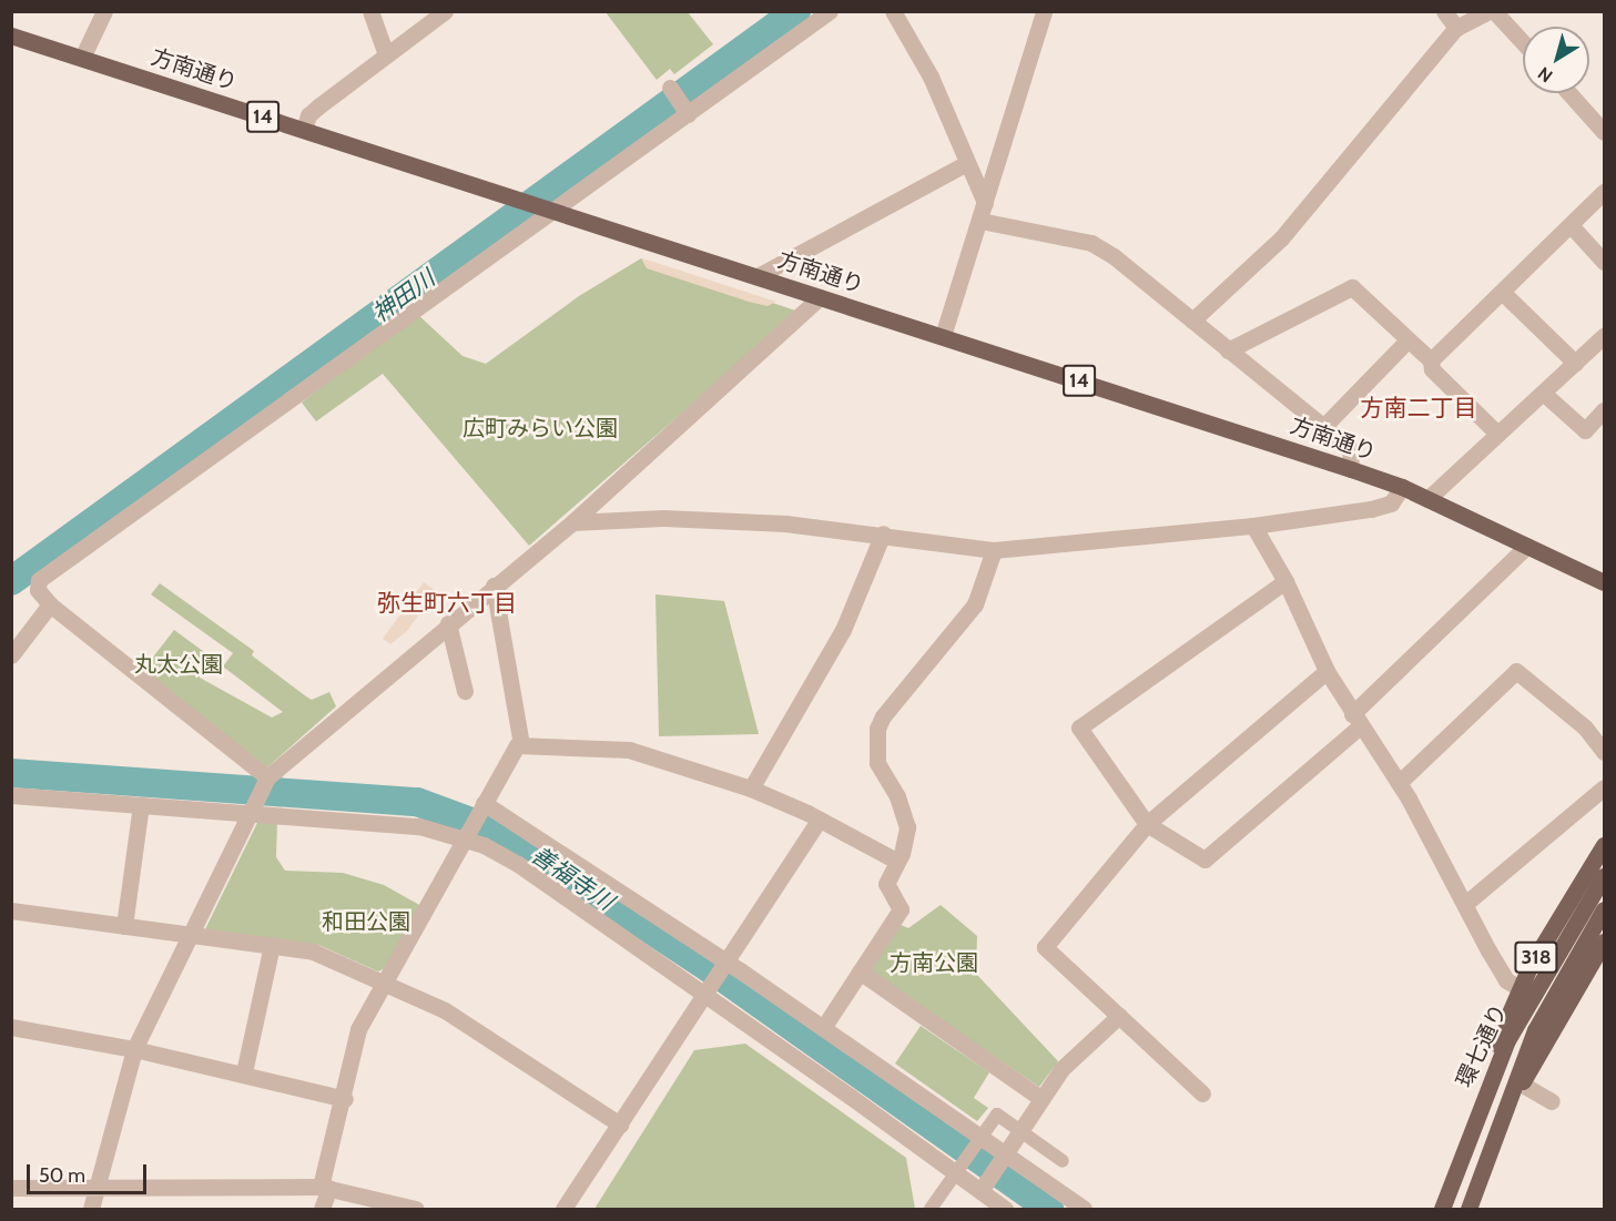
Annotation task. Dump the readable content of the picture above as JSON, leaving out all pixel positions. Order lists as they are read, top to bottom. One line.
{"streets":{"main road":["方南通り","14","318","環七通り"]},"crossings":[["318","環七通り"]],"districts":["方南二丁目","弥生町六丁目"],"water":["神田川","善福寺川"],"parks":["広町みらい公園","丸太公園","和田公園","方南公園"],"scale_bar":"50 m","north":"bottom left"}
